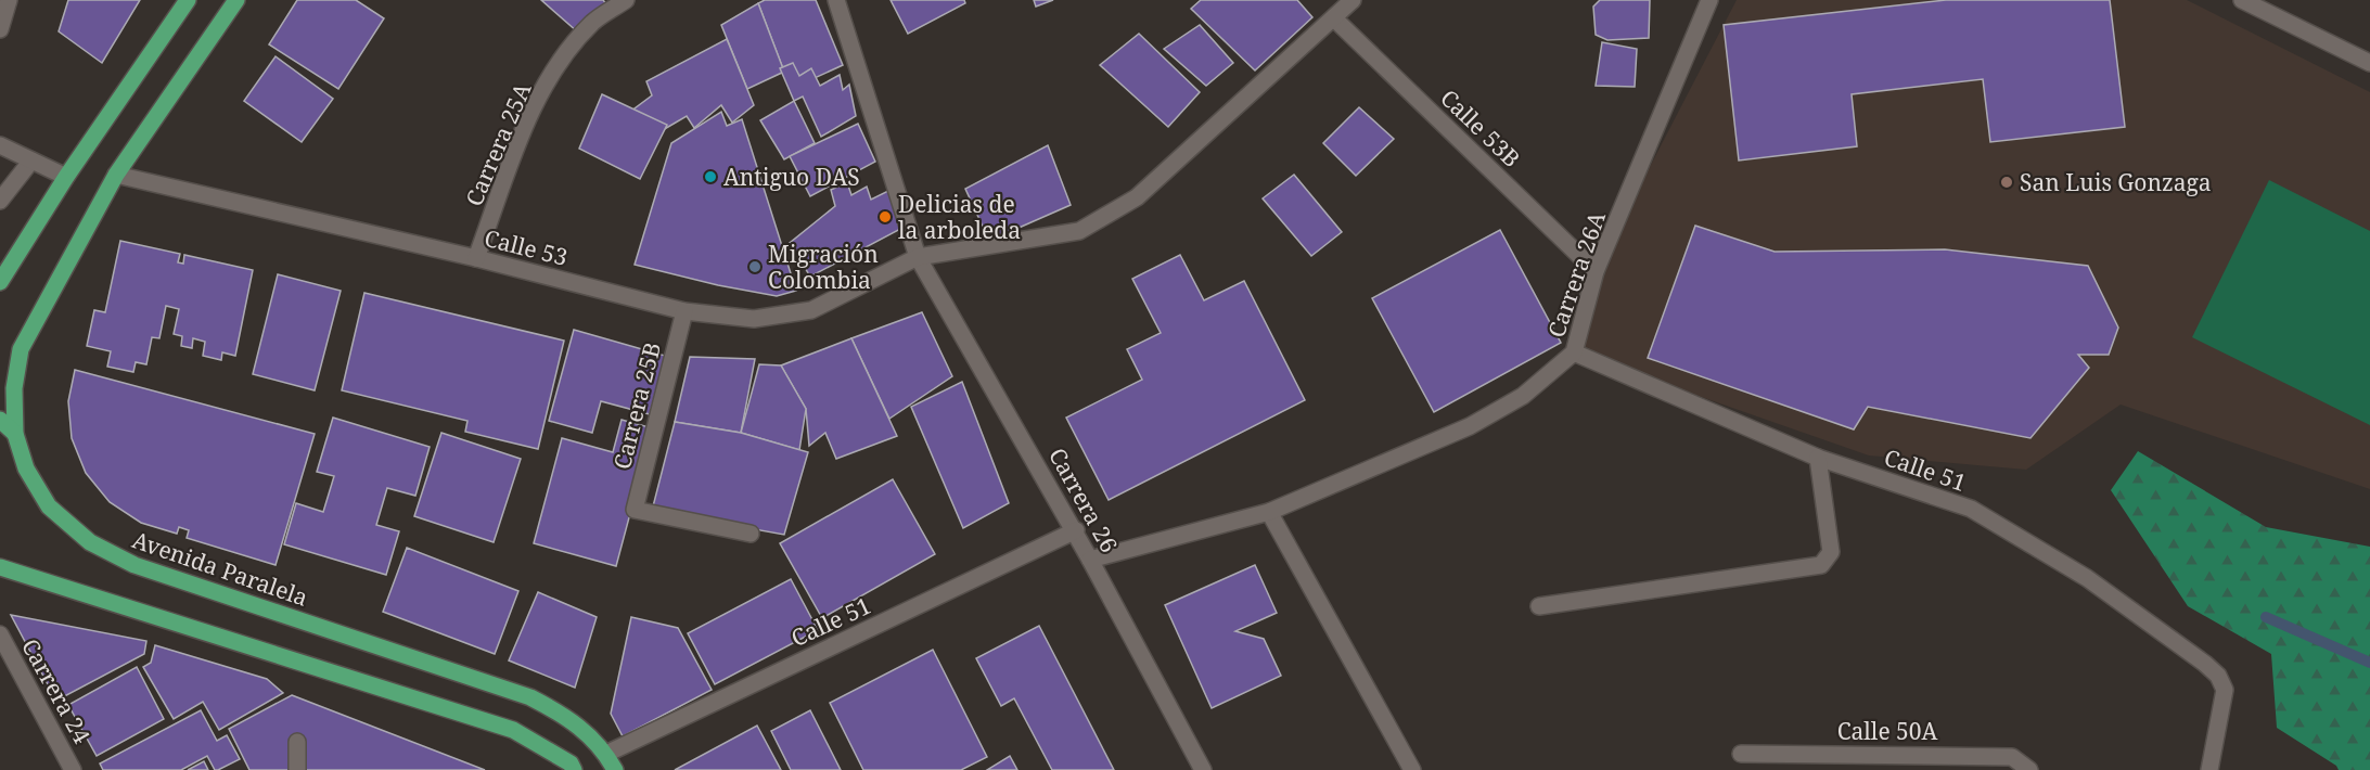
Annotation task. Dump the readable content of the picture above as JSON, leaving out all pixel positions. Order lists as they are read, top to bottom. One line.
{"streets":{"main road":["Avenida Paralela"],"street":["Calle 53B","Carrera 25A","Calle 53","Carrera 26A","Carrera 25B","Calle 51","Carrera 26","Carrera 24","Calle 50A"]},"crossings":[["Calle 53B","Carrera 26A"],["Carrera 25A","Calle 53"],["Calle 53","Carrera 25B"],["Calle 53","Carrera 26"],["Calle 53","Avenida Paralela"],["Carrera 26A","Calle 51"],["Carrera 26A","Carrera 26"],["Calle 51","Carrera 26"],["Calle 51","Avenida Paralela"]],"places":["Antiguo DAS","San Luis Gonzaga","Delicias de la arboleda","Migración Colombia"]}
